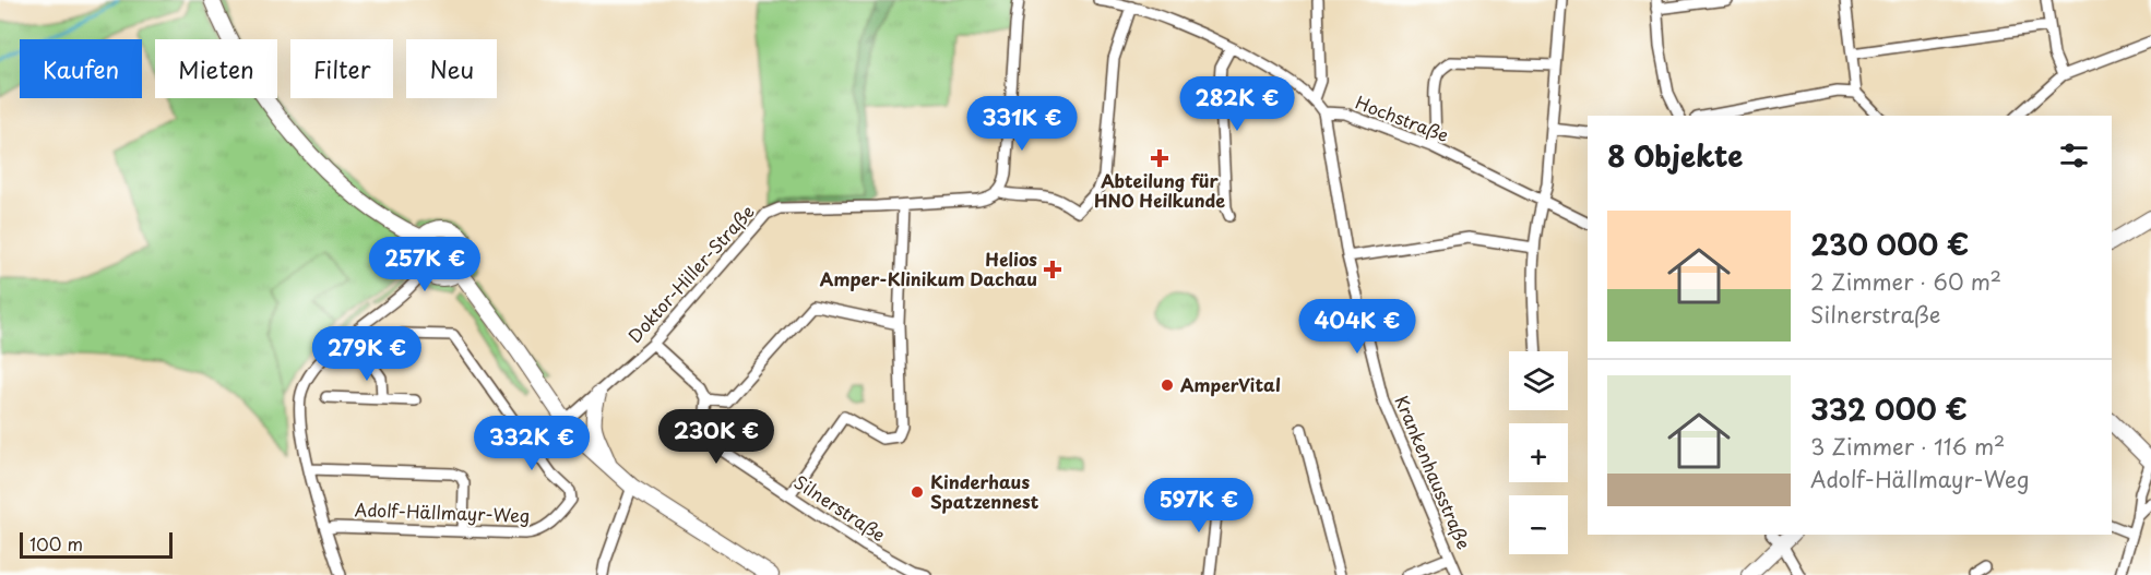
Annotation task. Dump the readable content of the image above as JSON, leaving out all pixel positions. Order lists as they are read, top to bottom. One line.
{"streets":{"street":["Hochstraße","Doktor-Hiller-Straße","Krankenhausstraße","Silnerstraße","Adolf-Hällmayr-Weg"]},"crossings":[["Hochstraße","Krankenhausstraße"]],"places":{"health":["Abteilung für HNO Heilkunde","Helios Amper-Klinikum Dachau"],"other":["AmperVital","Kinderhaus Spatzennest"]},"scale_bar":"100 m","page":{"chip":["Kaufen","Mieten","Filter","Neu"],"price":["282K €","331K €","257K €","404K €","279K €","230K €","332K €","597K €"],"heading":"8 Objekte","list":[{"name":"230 000 €","note":"2 Zimmer · 60 m² · Silnerstraße"},{"name":"332 000 €","note":"3 Zimmer · 116 m² · Adolf-Hällmayr-Weg"}],"map_buttons":["+","−"],"scale":"100 m"}}
